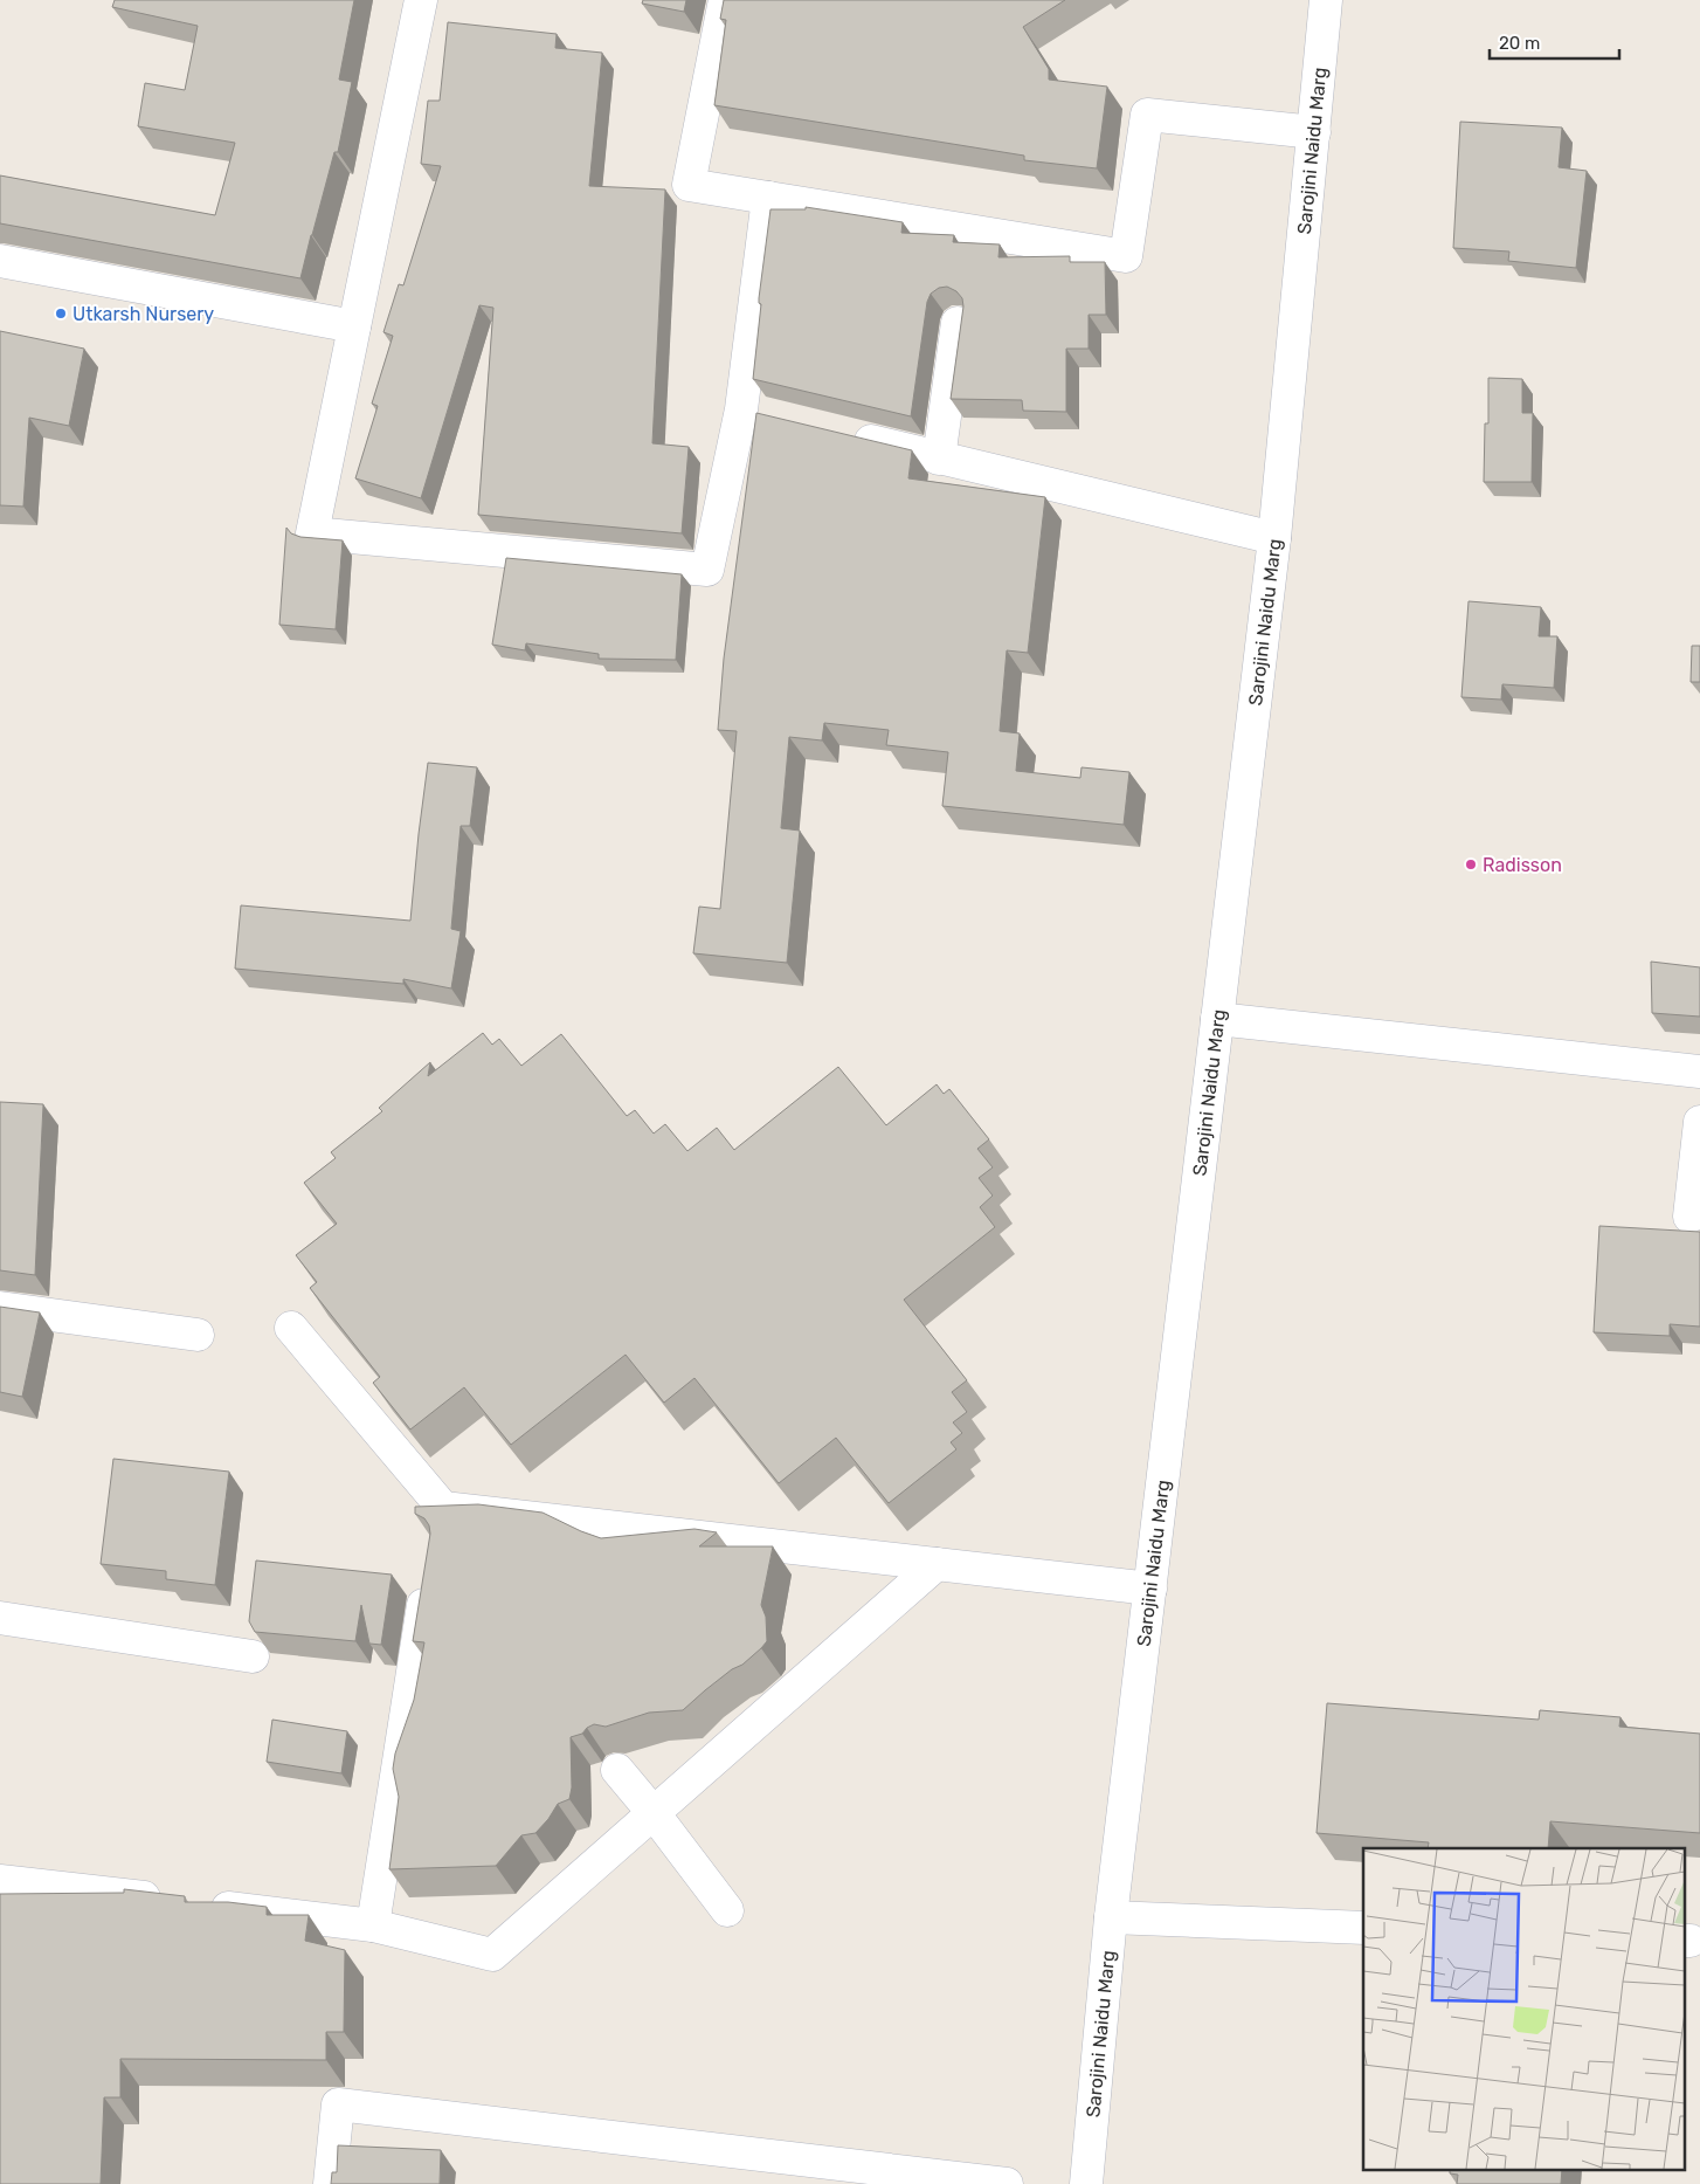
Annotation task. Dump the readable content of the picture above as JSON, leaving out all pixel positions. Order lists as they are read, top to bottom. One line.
{"streets":{"street":["Sarojini Naidu Marg"]},"places":["Utkarsh Nursery","Radisson"],"scale_bar":"20 m"}
